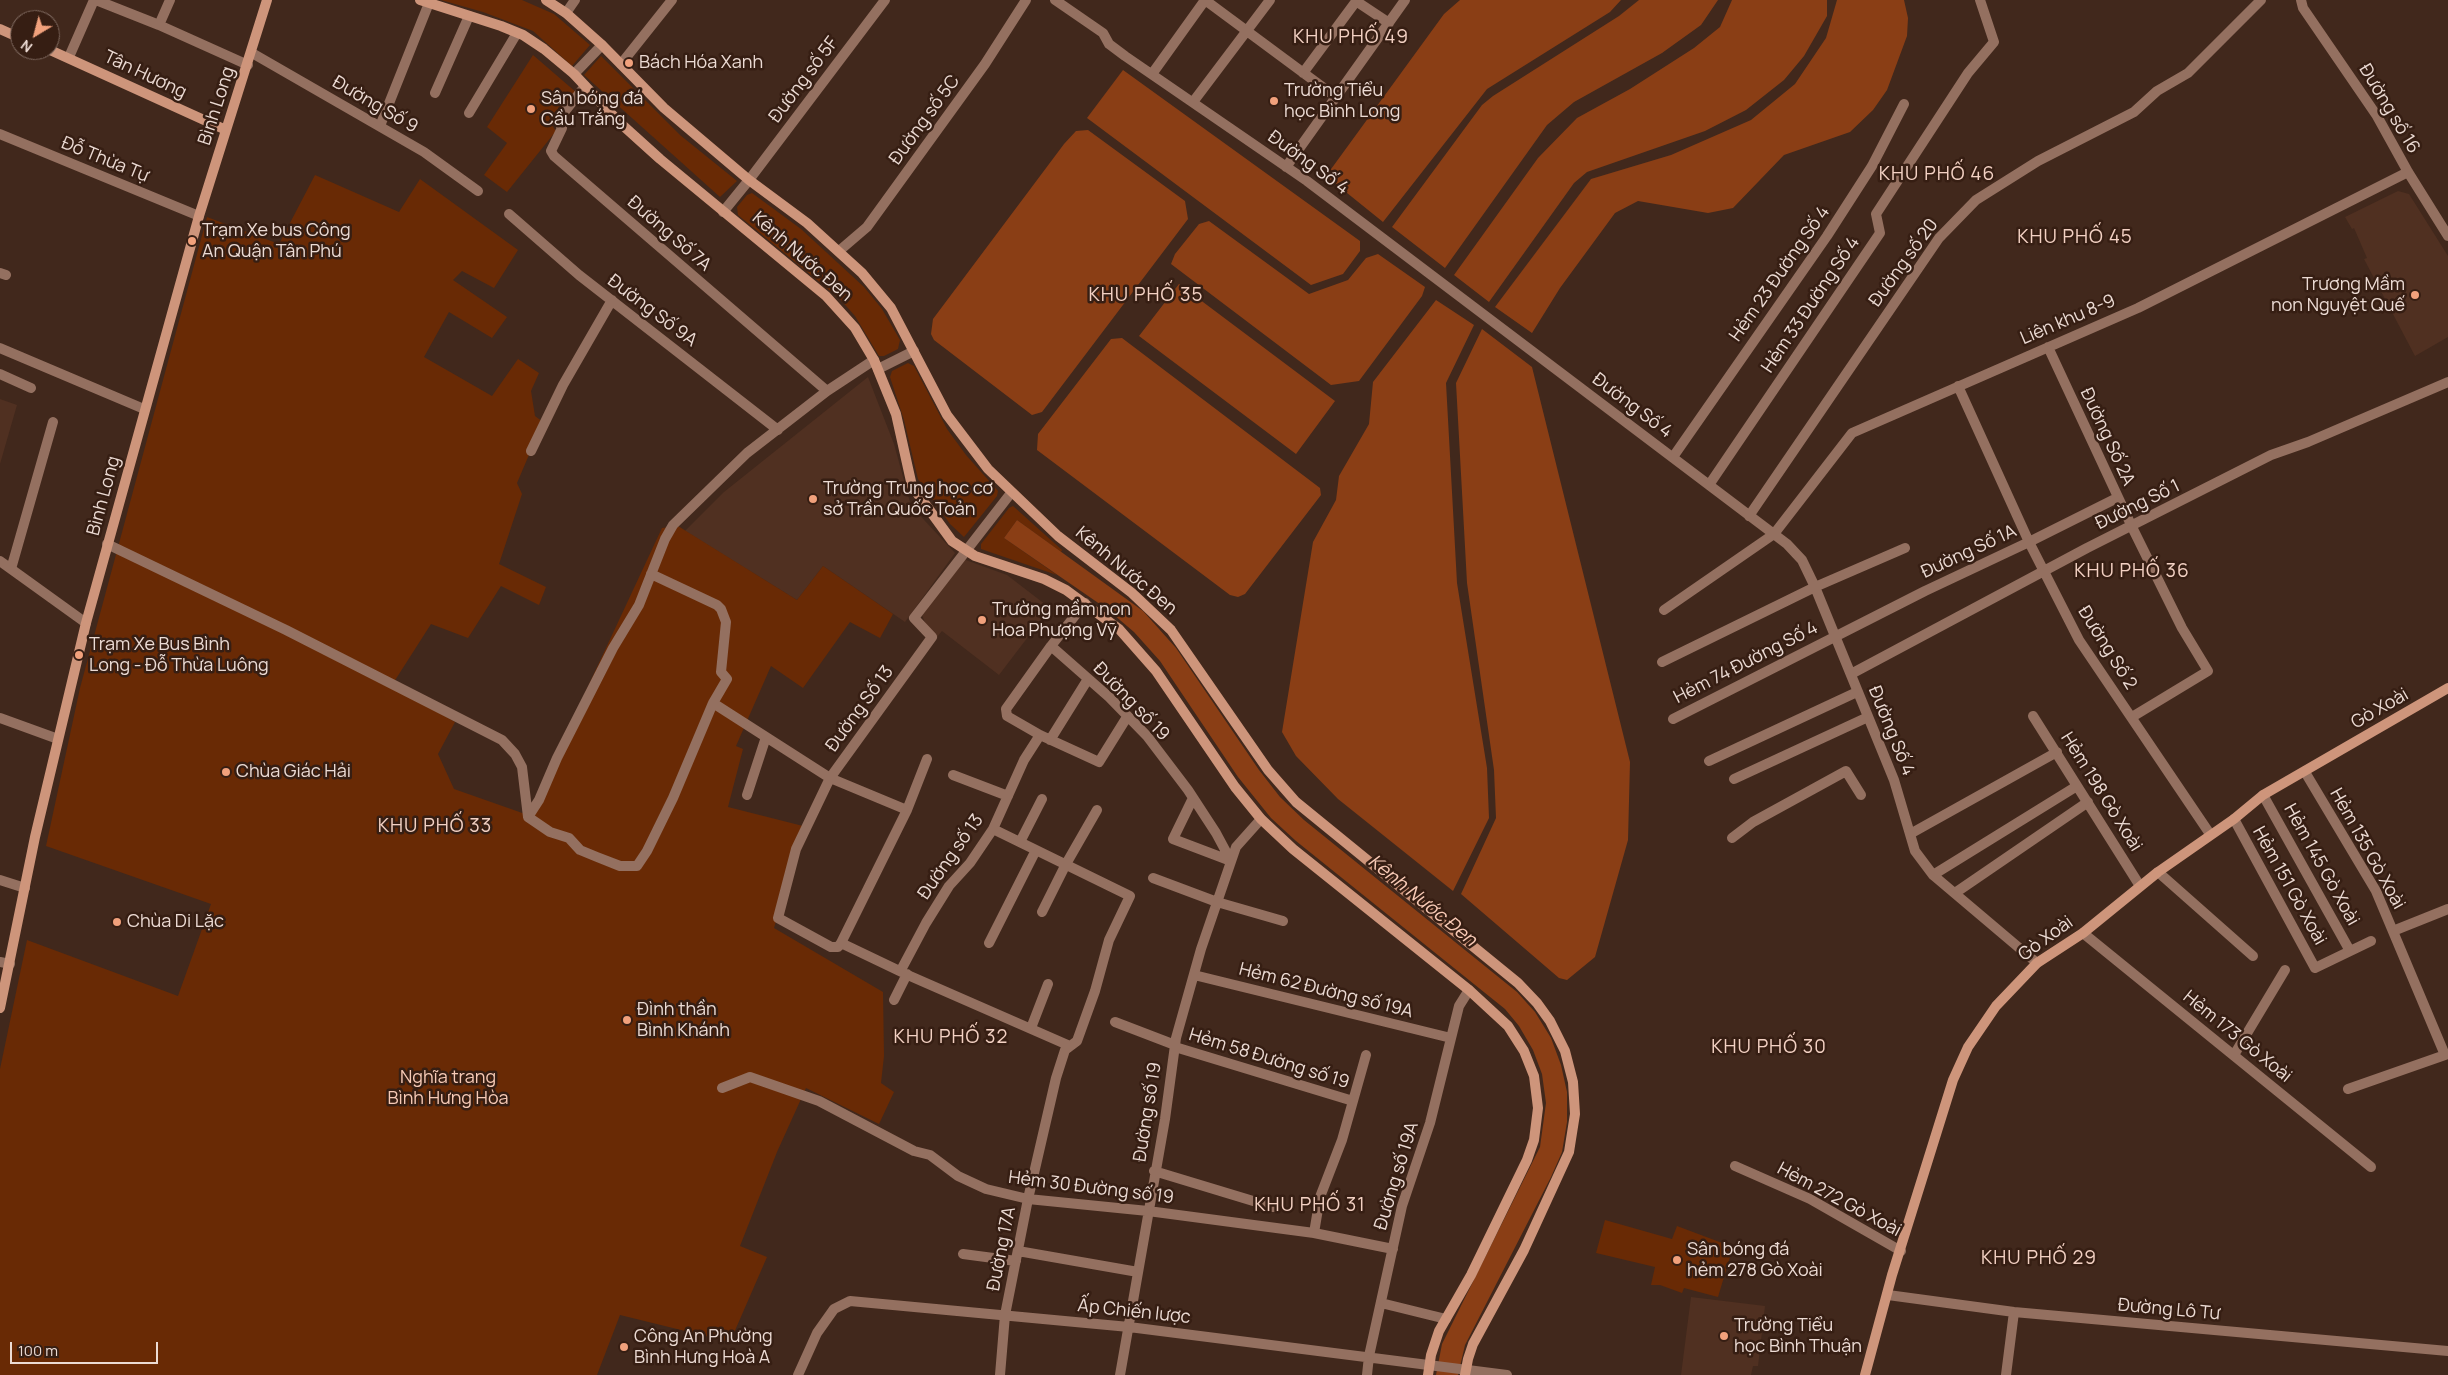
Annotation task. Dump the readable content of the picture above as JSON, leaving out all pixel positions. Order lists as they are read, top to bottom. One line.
{"streets":{"street":["Tân Hương","Đường số 5F","Đường Số 9","Bình Long","Đường số 16","Đường số 5C","Đỗ Thừa Tự","Đường Số 4","Đường Số 7A","Kênh Nước Đen","Đường số 20","Hẻm 23 Đường Số 4","Hẻm 33 Đường Số 4","Đường Số 9A","Liên khu 8-9","Đường Số 2A","Đường Số 1","Đường Số 1A","Đường Số 2","Hẻm 74 Đường Số 4","Đường số 19","Đường Số 13","Gò Xoài","Hẻm 198 Gò Xoài","Hẻm 135 Gò Xoài","Đường số 13","Hẻm 145 Gò Xoài","Hẻm 151 Gò Xoài","Hẻm 62 Đường số 19A","Hẻm 173 Gò Xoài","Hẻm 58 Đường số 19","Đường số 19A","Hẻm 30 Đường số 19","Hẻm 272 Gò Xoài","Đường 17A","Đường Lô Tư","Ấp Chiến lược"]},"crossings":[["Tân Hương","Bình Long"],["Đường số 5F","Kênh Nước Đen"],["Đường Số 9","Bình Long"],["Bình Long","Đỗ Thừa Tự"],["Đường số 16","Liên khu 8-9"],["Đường số 5C","Kênh Nước Đen"],["Đường Số 4","Đường số 20"],["Đường Số 4","Hẻm 23 Đường Số 4"],["Đường Số 4","Hẻm 33 Đường Số 4"],["Đường Số 4","Liên khu 8-9"],["Đường Số 4","Đường Số 1"],["Đường Số 4","Đường Số 1A"],["Đường Số 4","Hẻm 74 Đường Số 4"],["Đường Số 4","Gò Xoài"],["Đường Số 7A","Kênh Nước Đen"],["Kênh Nước Đen","Đường số 19"],["Kênh Nước Đen","Đường Số 13"],["Kênh Nước Đen","Đường số 19A"],["Kênh Nước Đen","Ấp Chiến lược"],["Liên khu 8-9","Đường Số 2A"],["Liên khu 8-9","Đường Số 2"],["Đường Số 2A","Đường Số 1"],["Đường Số 2A","Đường Số 1A"],["Đường Số 2A","Đường Số 2"],["Đường Số 1","Đường Số 2"],["Đường Số 1A","Đường Số 2"],["Đường Số 1A","Hẻm 74 Đường Số 4"],["Đường Số 2","Gò Xoài"],["Đường số 19","Hẻm 62 Đường số 19A"],["Đường số 19","Hẻm 58 Đường số 19"],["Đường số 19","Hẻm 30 Đường số 19"],["Đường số 19","Ấp Chiến lược"],["Gò Xoài","Hẻm 198 Gò Xoài"],["Gò Xoài","Hẻm 135 Gò Xoài"],["Gò Xoài","Hẻm 145 Gò Xoài"],["Gò Xoài","Hẻm 151 Gò Xoài"],["Gò Xoài","Hẻm 173 Gò Xoài"],["Gò Xoài","Hẻm 272 Gò Xoài"],["Gò Xoài","Đường Lô Tư"],["Hẻm 145 Gò Xoài","Hẻm 151 Gò Xoài"],["Hẻm 62 Đường số 19A","Đường số 19A"],["Đường số 19A","Hẻm 30 Đường số 19"],["Đường số 19A","Ấp Chiến lược"],["Hẻm 30 Đường số 19","Đường 17A"],["Đường 17A","Ấp Chiến lược"]],"districts":["KHU PHỐ 49","KHU PHỐ 46","KHU PHỐ 45","KHU PHỐ 35","KHU PHỐ 36","KHU PHỐ 33","KHU PHỐ 32","KHU PHỐ 30","KHU PHỐ 31","KHU PHỐ 29"],"water":["Kênh Nước Đen"],"parks":["Nghĩa trang Bình Hưng Hòa"],"places":["Bách Hóa Xanh","Trường Tiểu học Bình Long","Sân bóng đá Cầu Trắng","Trạm Xe bus Công An Quận Tân Phú","Trương Mầm non Nguyệt Quế","Trường Trung học cơ sở Trần Quốc Toản","Trường mầm non Hoa Phượng Vỹ","Trạm Xe Bus Bình Long - Đỗ Thừa Luông","Chùa Giác Hải","Chùa Di Lặc","Đình thần Bình Khánh","Sân bóng đá hẻm 278 Gò Xoài","Trường Tiểu học Bình Thuận","Công An Phường Bình Hưng Hoà A"],"scale_bar":"100 m","north":"bottom left"}
